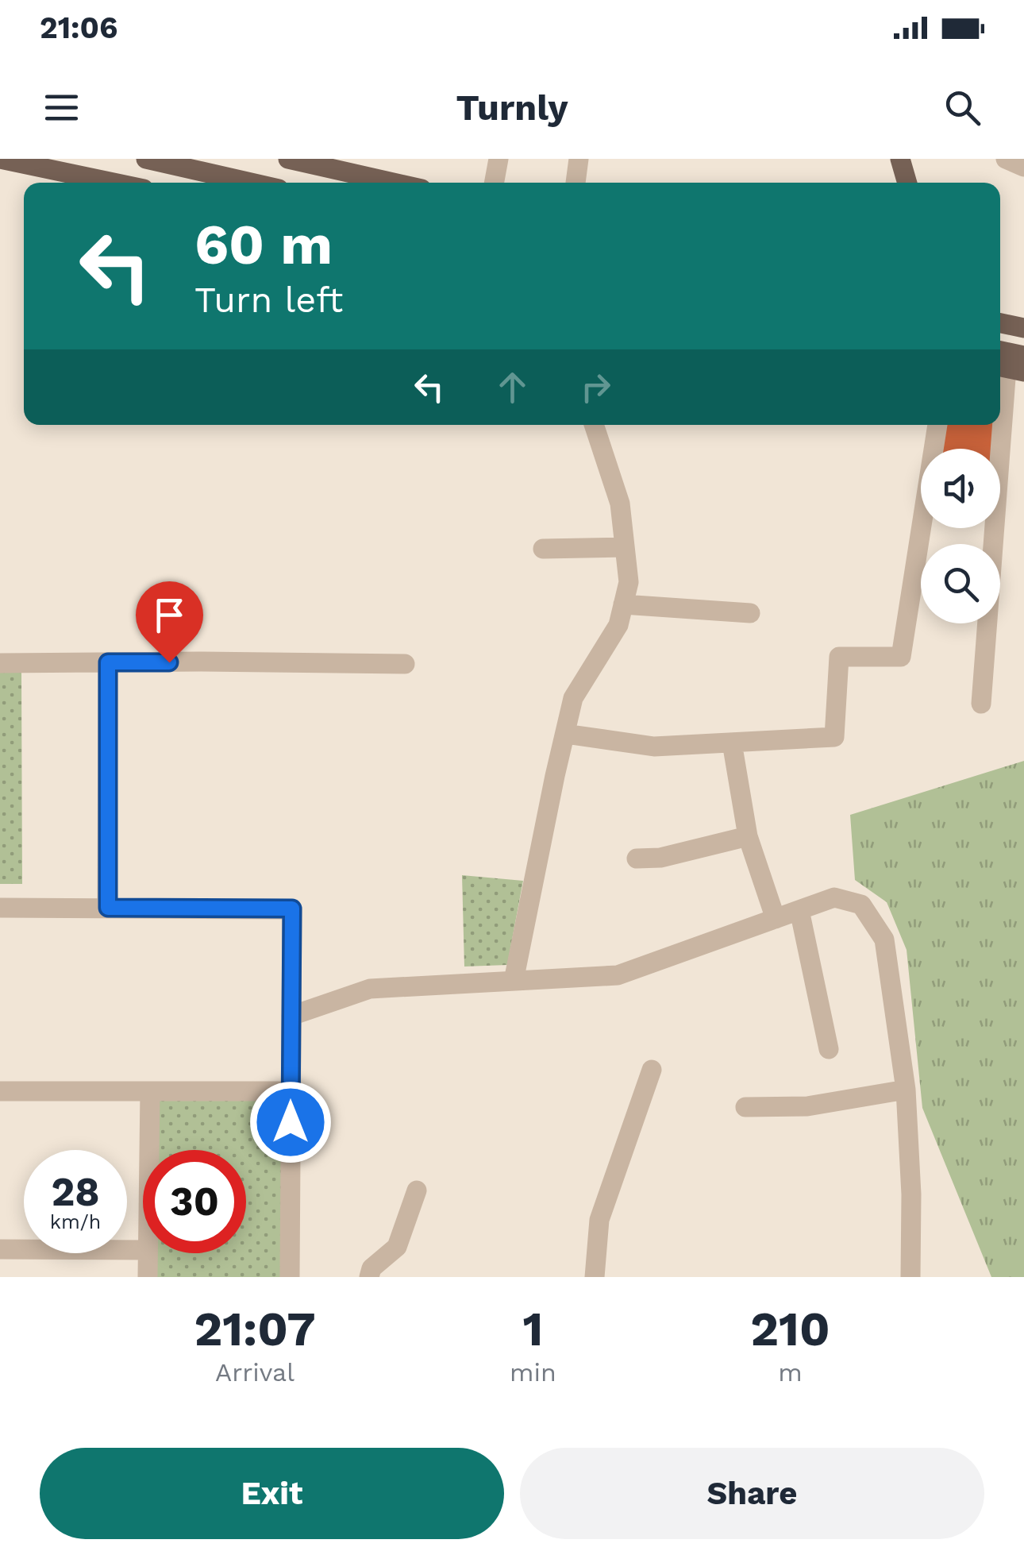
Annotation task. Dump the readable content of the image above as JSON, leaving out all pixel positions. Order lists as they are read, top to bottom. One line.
{"page":{"status":"21:06","header":"Turnly","turn":["60 m","Turn left"],"speed":"28 km/h","limit":"30","eta":["21:07","Arrival","1","min","210","m"],"buttons":["Exit","Share"]}}
